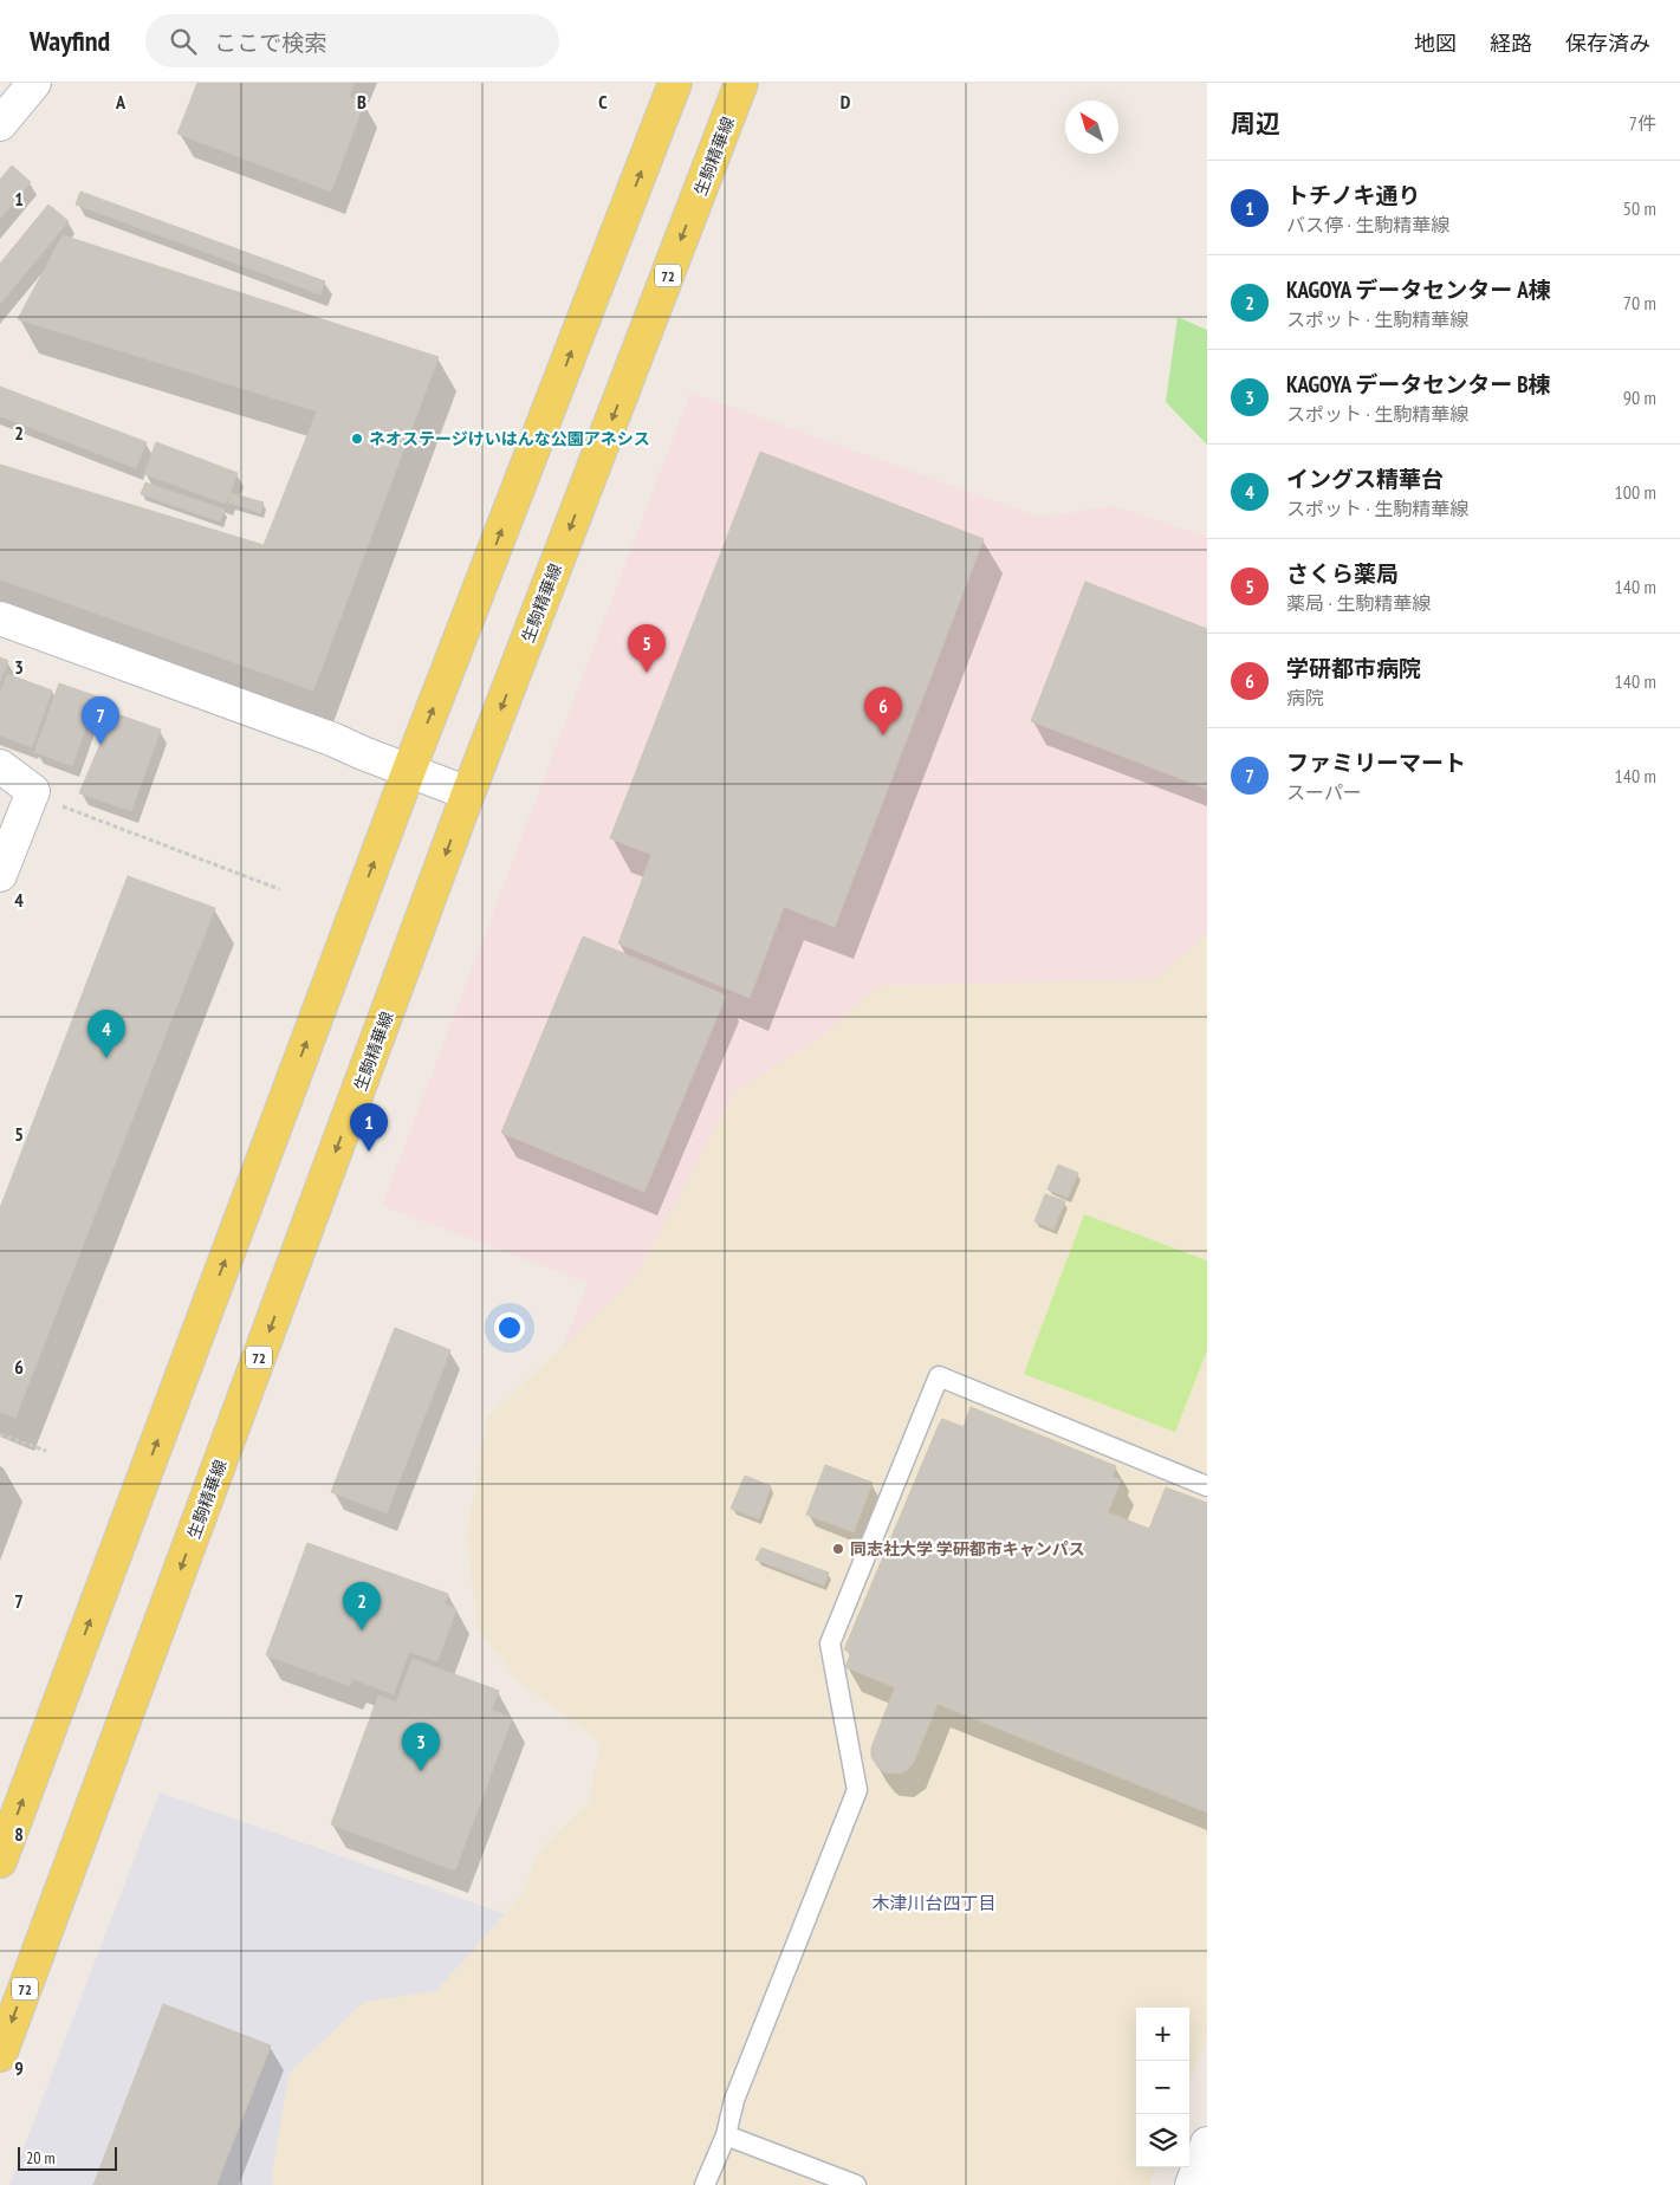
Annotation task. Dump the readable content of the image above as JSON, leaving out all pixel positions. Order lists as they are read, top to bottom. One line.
{"streets":{"main road":["生駒精華線","72"]},"districts":["木津川台四丁目"],"places":["ネオステージけいはんな公園アネシス","同志社大学 学研都市キャンパス"],"scale_bar":"20 m","north":"top left","page":{"header":"Wayfind","search":"ここで検索","nav":["地図","経路","保存済み"],"heading":["周辺","7件"],"list":[{"mark":"1","name":"トチノキ通り","note":"バス停 · 生駒精華線","value":"50 m"},{"mark":"2","name":"KAGOYA データセンター A棟","note":"スポット · 生駒精華線","value":"70 m"},{"mark":"3","name":"KAGOYA データセンター B棟","note":"スポット · 生駒精華線","value":"90 m"},{"mark":"4","name":"イングス精華台","note":"スポット · 生駒精華線","value":"100 m"},{"mark":"5","name":"さくら薬局","note":"薬局 · 生駒精華線","value":"140 m"},{"mark":"6","name":"学研都市病院","note":"病院","value":"140 m"},{"mark":"7","name":"ファミリーマート","note":"スーパー","value":"140 m"}],"pins":["5","6","7","4","1","2","3"],"map_buttons":["+","−"],"scale":"20 m"},"grid":{"columns":["A","B","C","D"],"rows":["1","2","3","4","5","6","7","8","9"]}}
